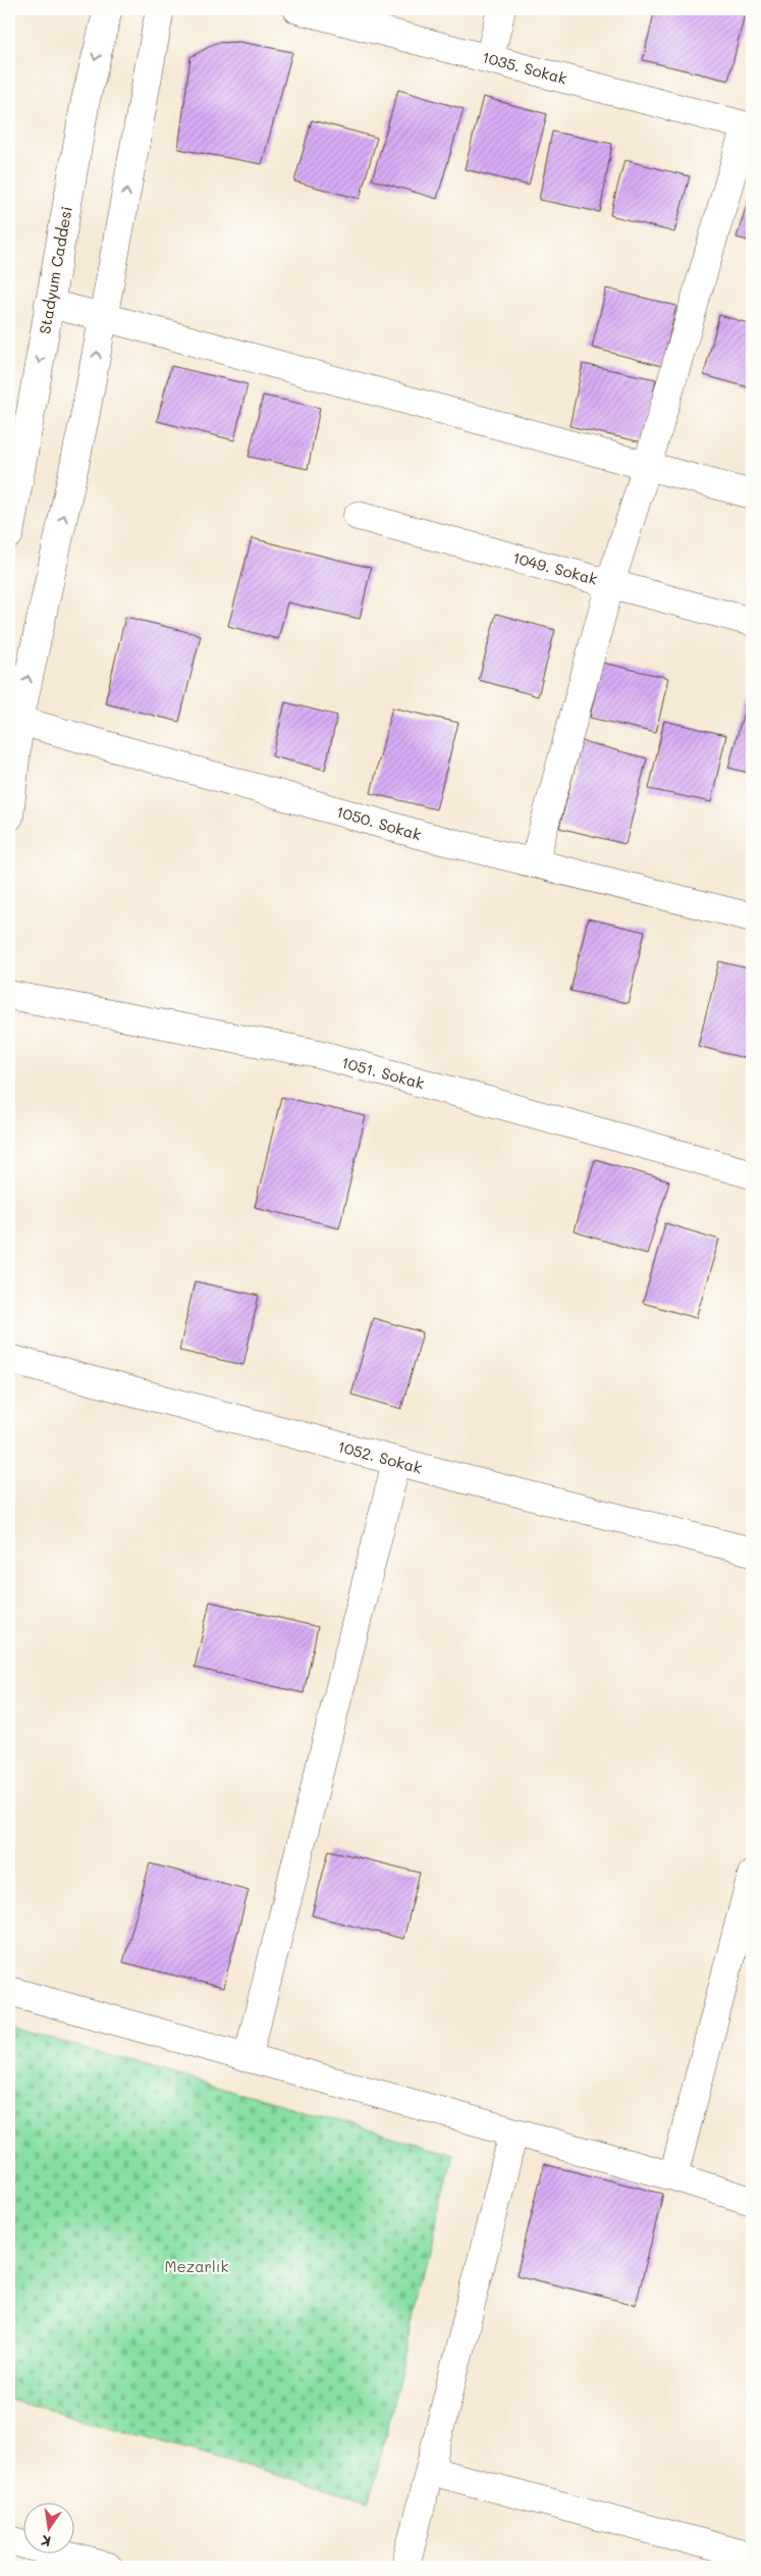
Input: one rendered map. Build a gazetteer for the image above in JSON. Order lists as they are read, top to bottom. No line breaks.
{"streets":{"street":["1035. Sokak","Stadyum Caddesi","1049. Sokak","1050. Sokak","1051. Sokak","1052. Sokak"]},"parks":["Mezarlık"],"north":"bottom"}
